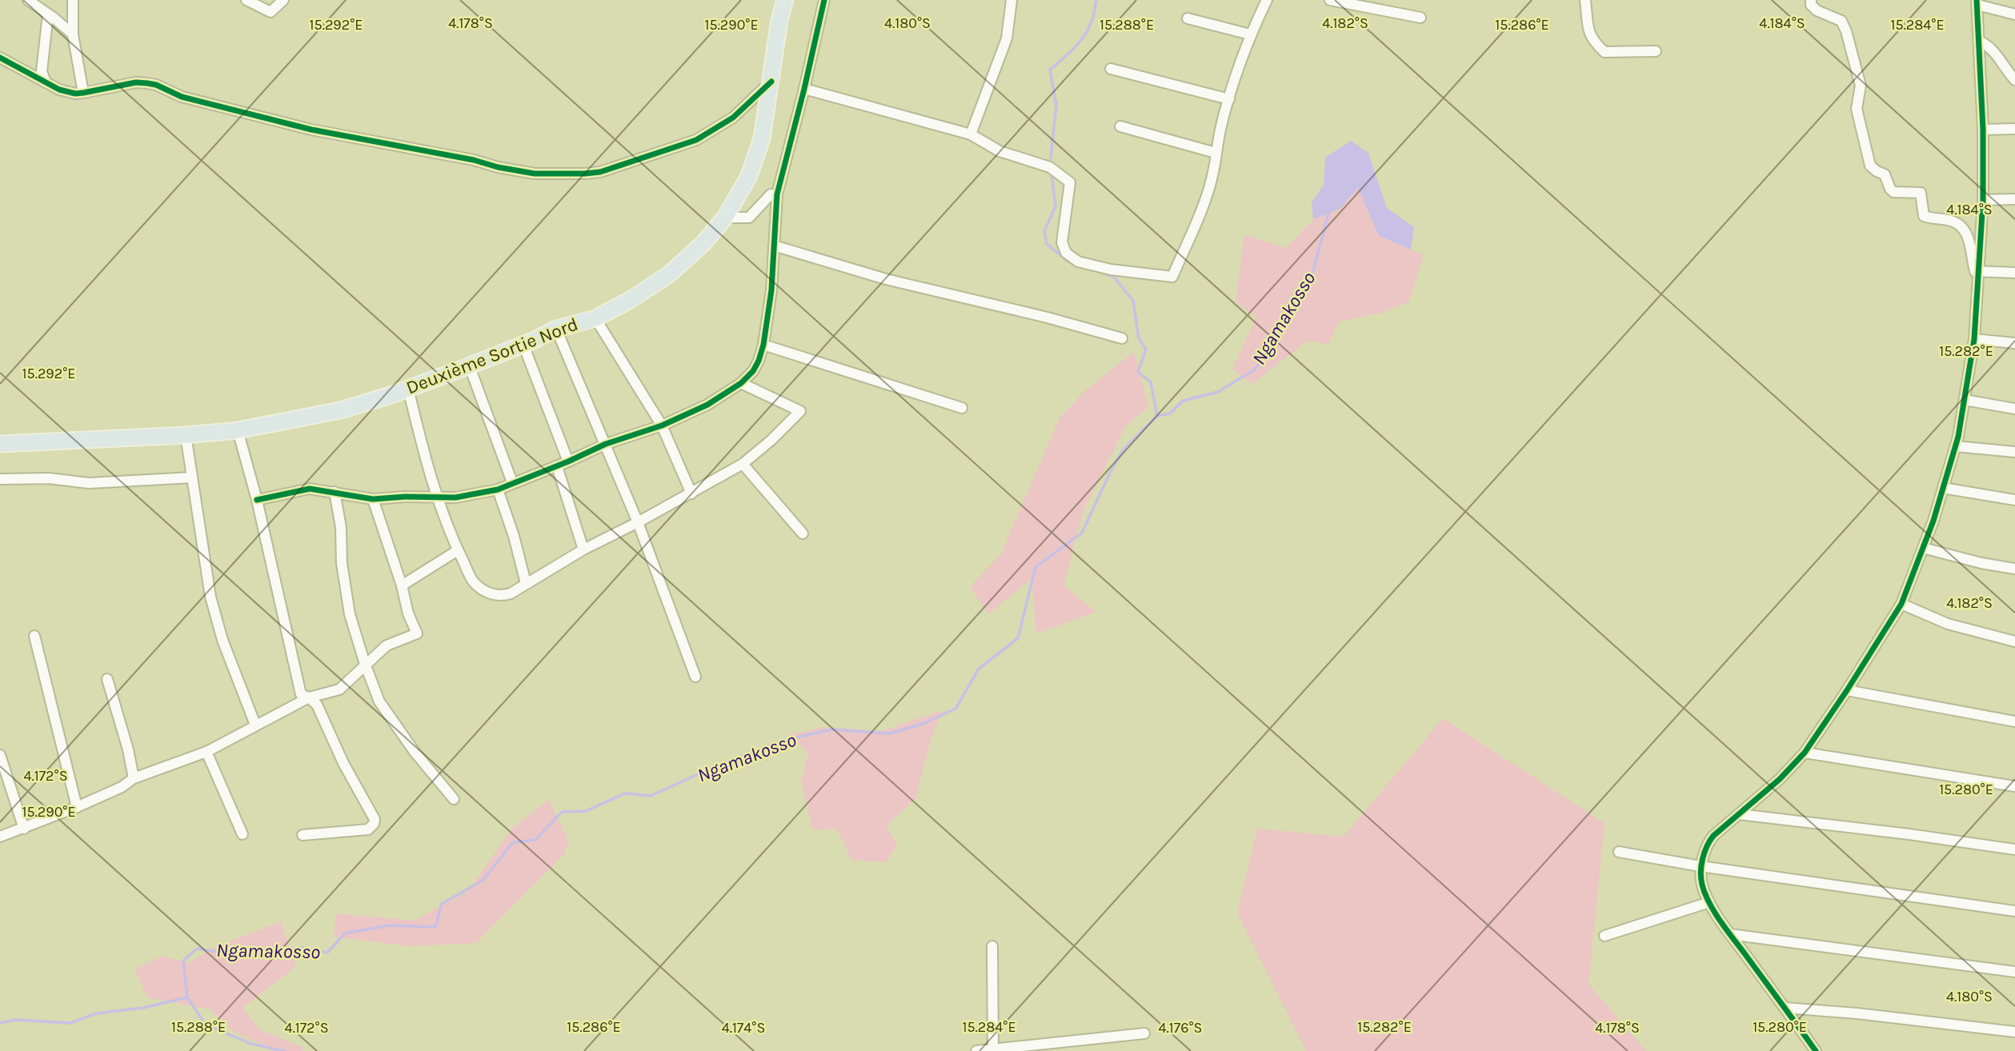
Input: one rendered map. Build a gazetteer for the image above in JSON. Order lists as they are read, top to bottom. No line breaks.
{"streets":{"main road":["Deuxième Sortie Nord"]},"water":["Ngamakosso"],"coordinates":["4.178°S","4.180°S","4.182°S","4.184°S","15.292°E","15.290°E","15.288°E","15.286°E","15.284°E","15.282°E","4.172°S","15.280°E","4.174°S","4.176°S"]}
